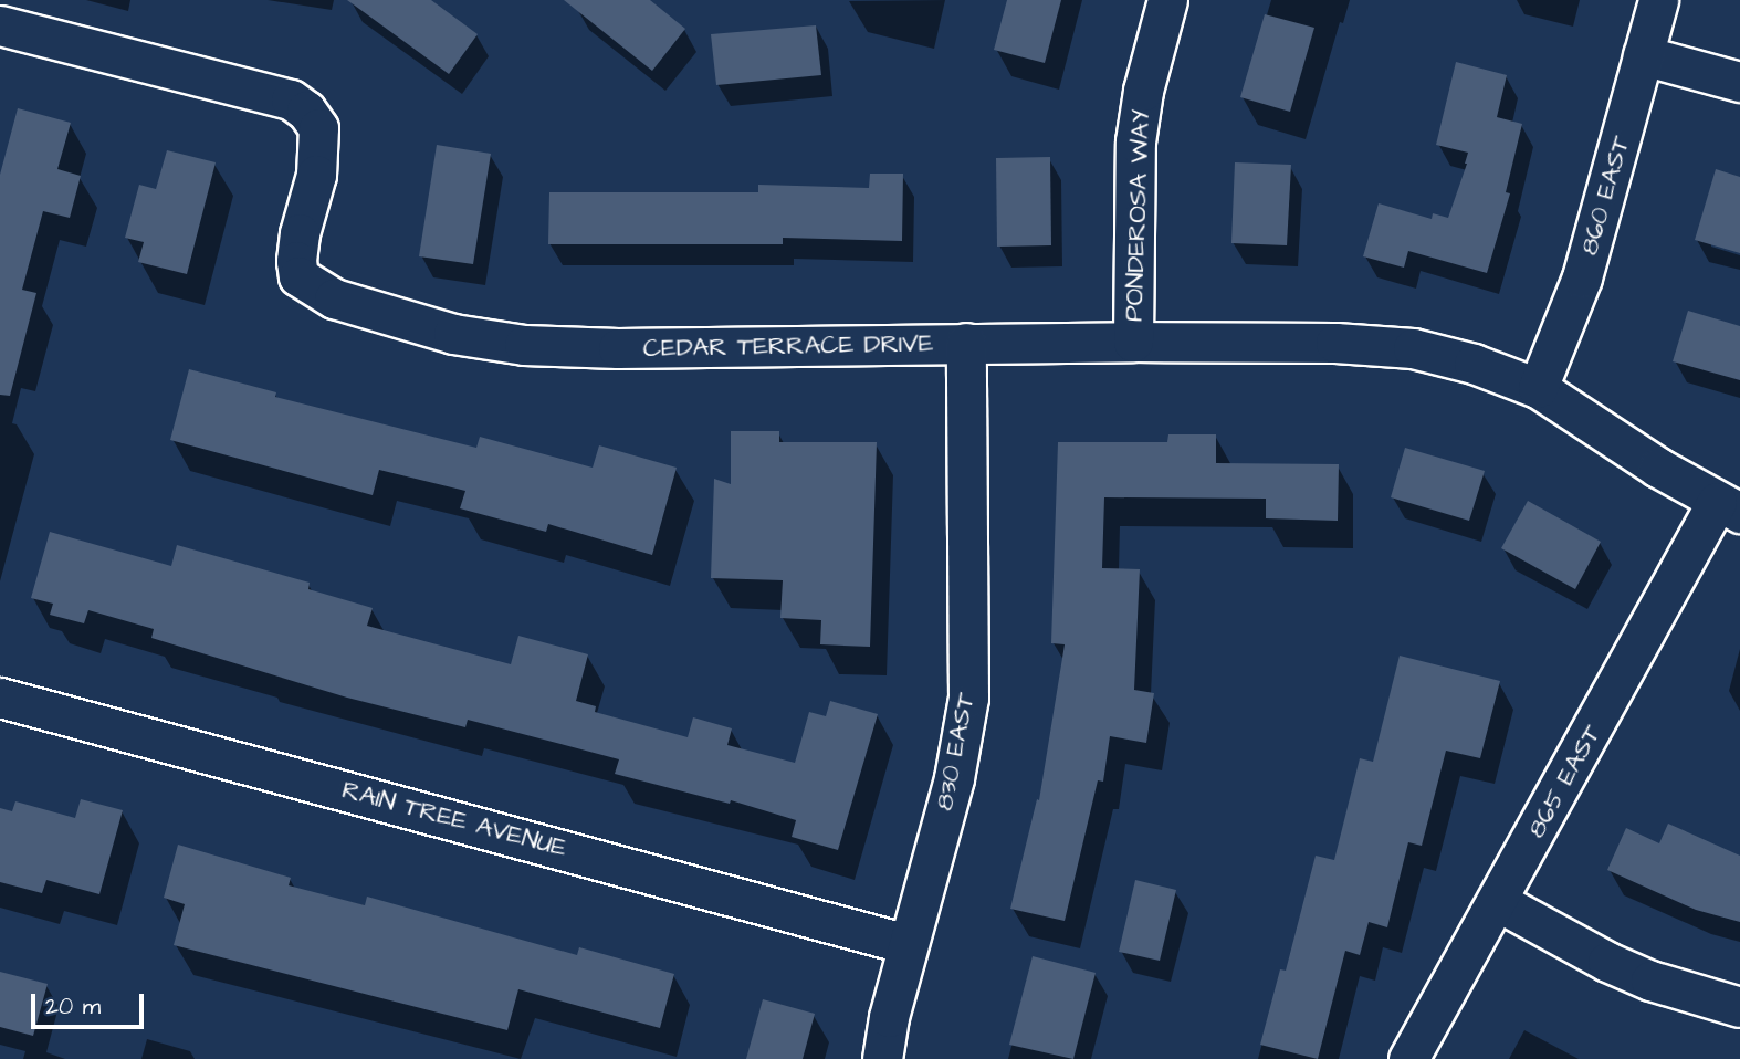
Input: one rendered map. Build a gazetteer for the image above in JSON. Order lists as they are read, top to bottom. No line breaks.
{"streets":{"street":["860 EAST","PONDEROSA WAY","CEDAR TERRACE DRIVE","830 EAST","865 EAST","RAIN TREE AVENUE"]},"crossings":[["860 EAST","CEDAR TERRACE DRIVE"],["PONDEROSA WAY","CEDAR TERRACE DRIVE"],["CEDAR TERRACE DRIVE","830 EAST"],["CEDAR TERRACE DRIVE","865 EAST"],["830 EAST","RAIN TREE AVENUE"]],"scale_bar":"20 m"}
